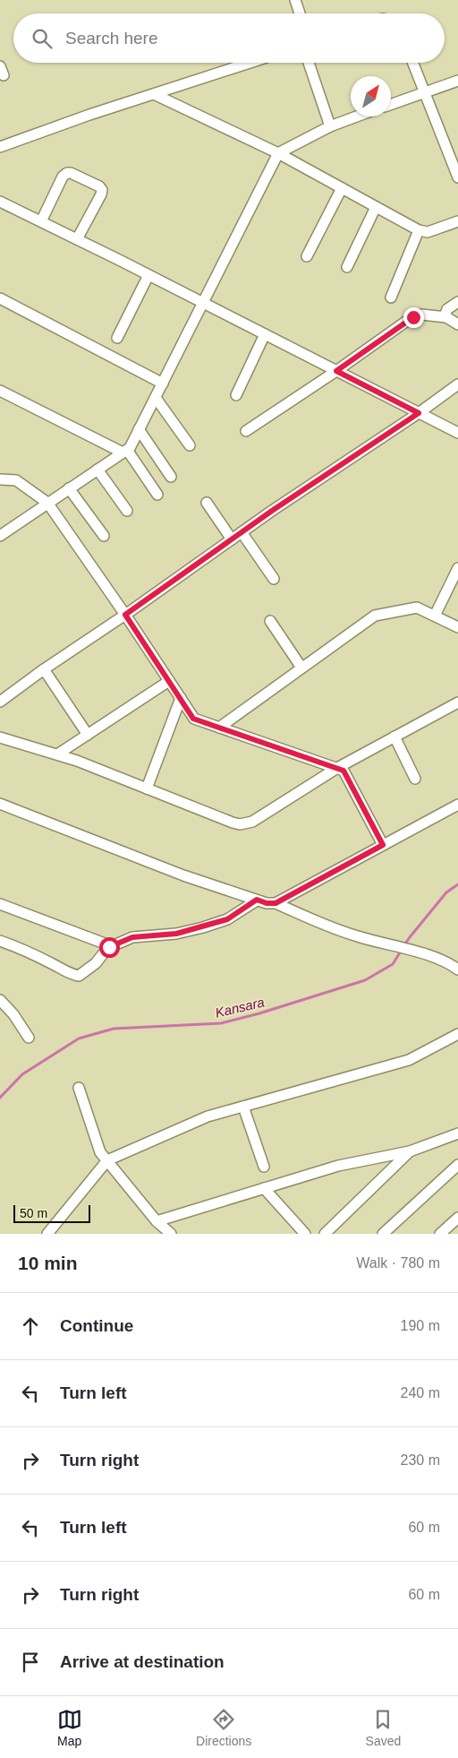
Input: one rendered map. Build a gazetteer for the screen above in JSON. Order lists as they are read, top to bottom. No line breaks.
{"water":["Kansara"],"scale_bar":"50 m","north":"top right","page":{"search":"Search here","scale":"50 m","heading":["10 min","Walk · 780 m"],"list":[["Continue","190 m"],["Turn left","240 m"],["Turn right","230 m"],["Turn left","60 m"],["Turn right","60 m"],"Arrive at destination"],"nav":["Map","Directions","Saved"]}}
